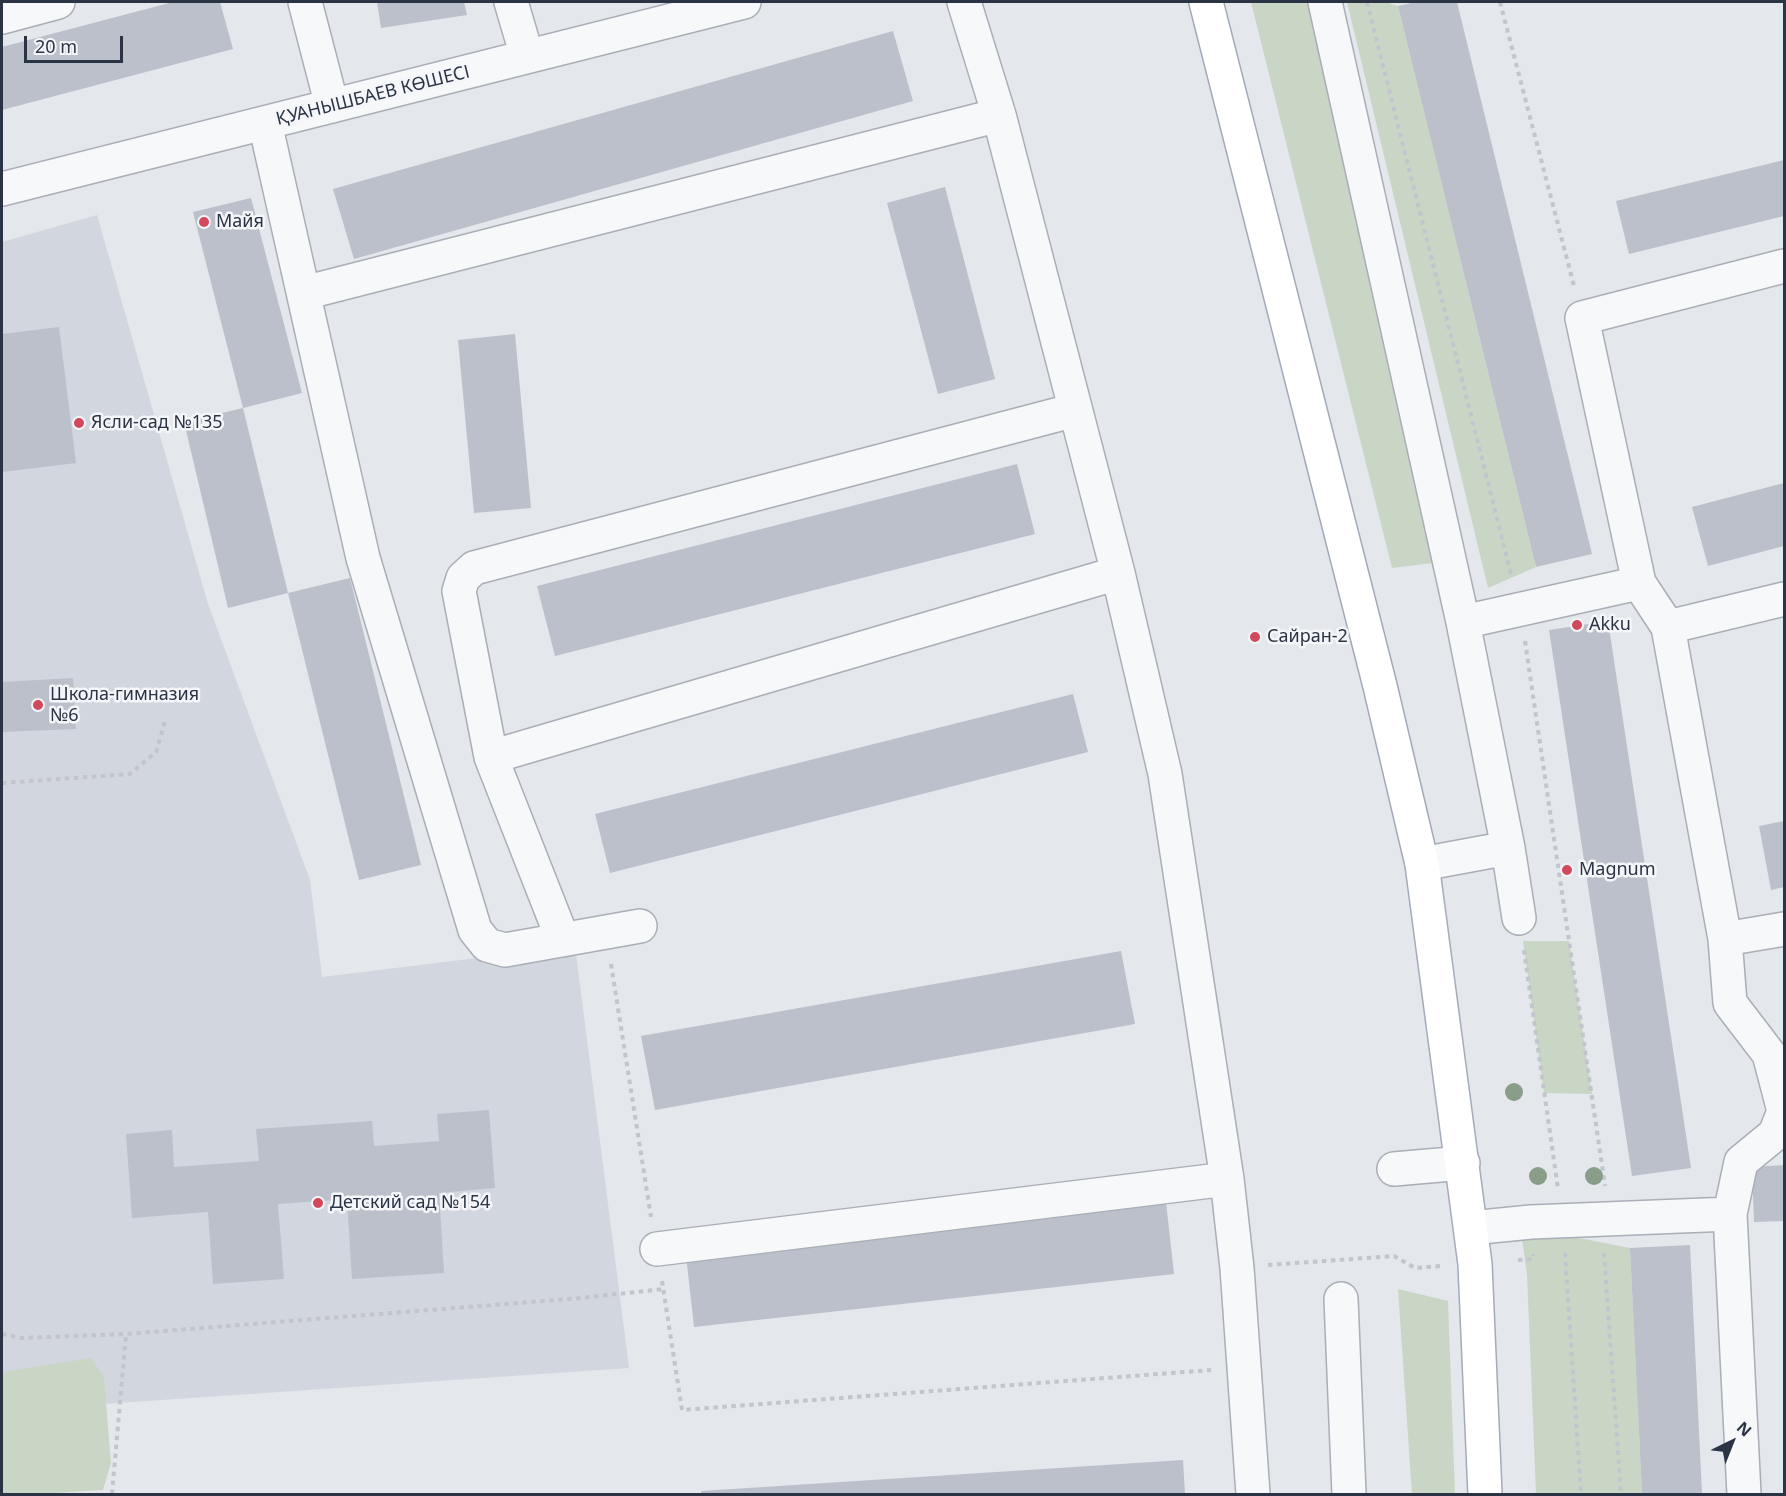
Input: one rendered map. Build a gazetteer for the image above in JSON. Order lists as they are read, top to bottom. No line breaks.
{"streets":{"street":["ҚУАНЫШБАЕВ КӨШЕСІ"]},"places":["Майя","Ясли-сад №135","Akku","Сайран-2","Школа-гимназия №6","Magnum","Детский сад №154"],"scale_bar":"20 m","north":"top right"}
